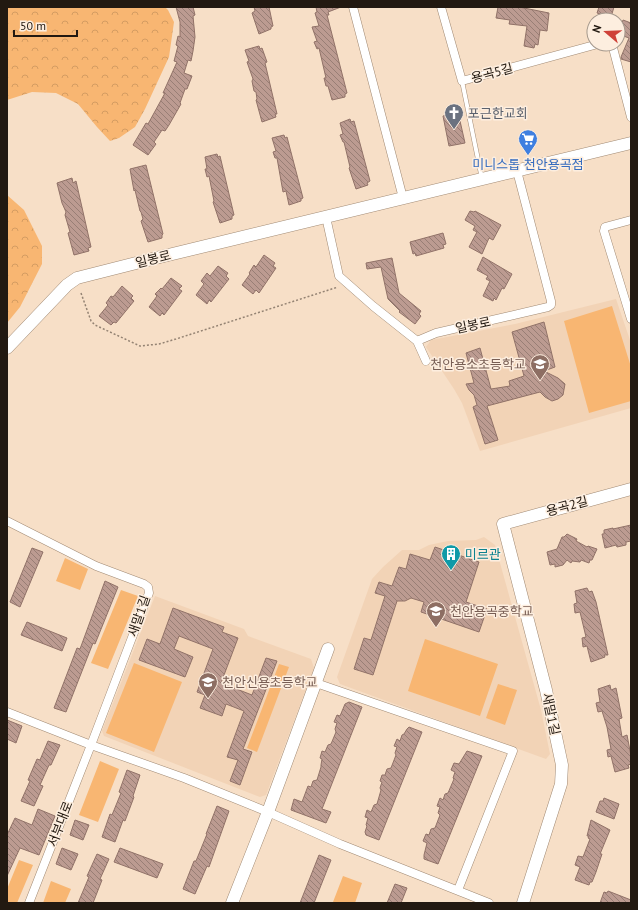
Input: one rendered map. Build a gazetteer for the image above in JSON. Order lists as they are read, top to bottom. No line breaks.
{"streets":{"street":["용곡5길","일봉로","용곡2길","새말1길","서부대로"]},"crossings":[["용곡2길","새말1길"],["새말1길","서부대로"]],"places":{"church":["포근한교회"],"supermarket":["미니스톱 천안용곡점"],"school or university":["천안용소초등학교","천안용곡중학교","천안신용초등학교"],"building":["미르관"]},"scale_bar":"50 m","north":"left"}
